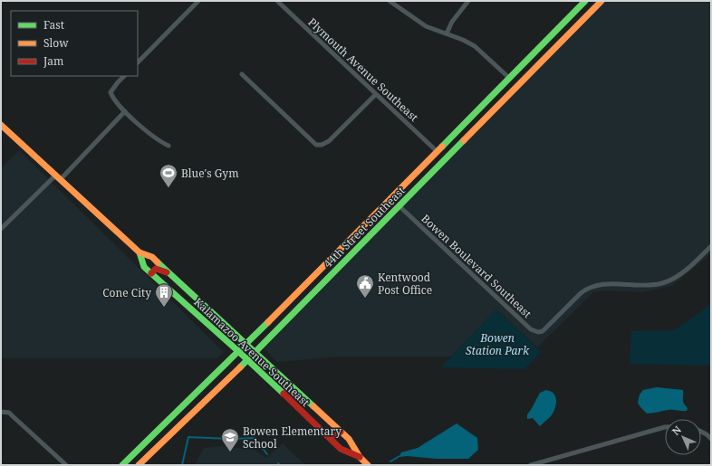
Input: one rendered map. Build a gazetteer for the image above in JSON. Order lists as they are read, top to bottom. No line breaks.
{"streets":{"main road":["44th Street Southeast","Kalamazoo Avenue Southeast"],"street":["Plymouth Avenue Southeast","Bowen Boulevard Southeast"]},"crossings":[["Plymouth Avenue Southeast","44th Street Southeast"],["44th Street Southeast","Bowen Boulevard Southeast"],["44th Street Southeast","Kalamazoo Avenue Southeast"]],"parks":["Bowen Station Park"],"places":{"sports":["Blue's Gym"],"public building":["Kentwood Post Office"],"building":["Cone City"],"school or university":["Bowen Elementary School"]},"legend":["Fast","Slow","Jam"],"north":"top left"}
